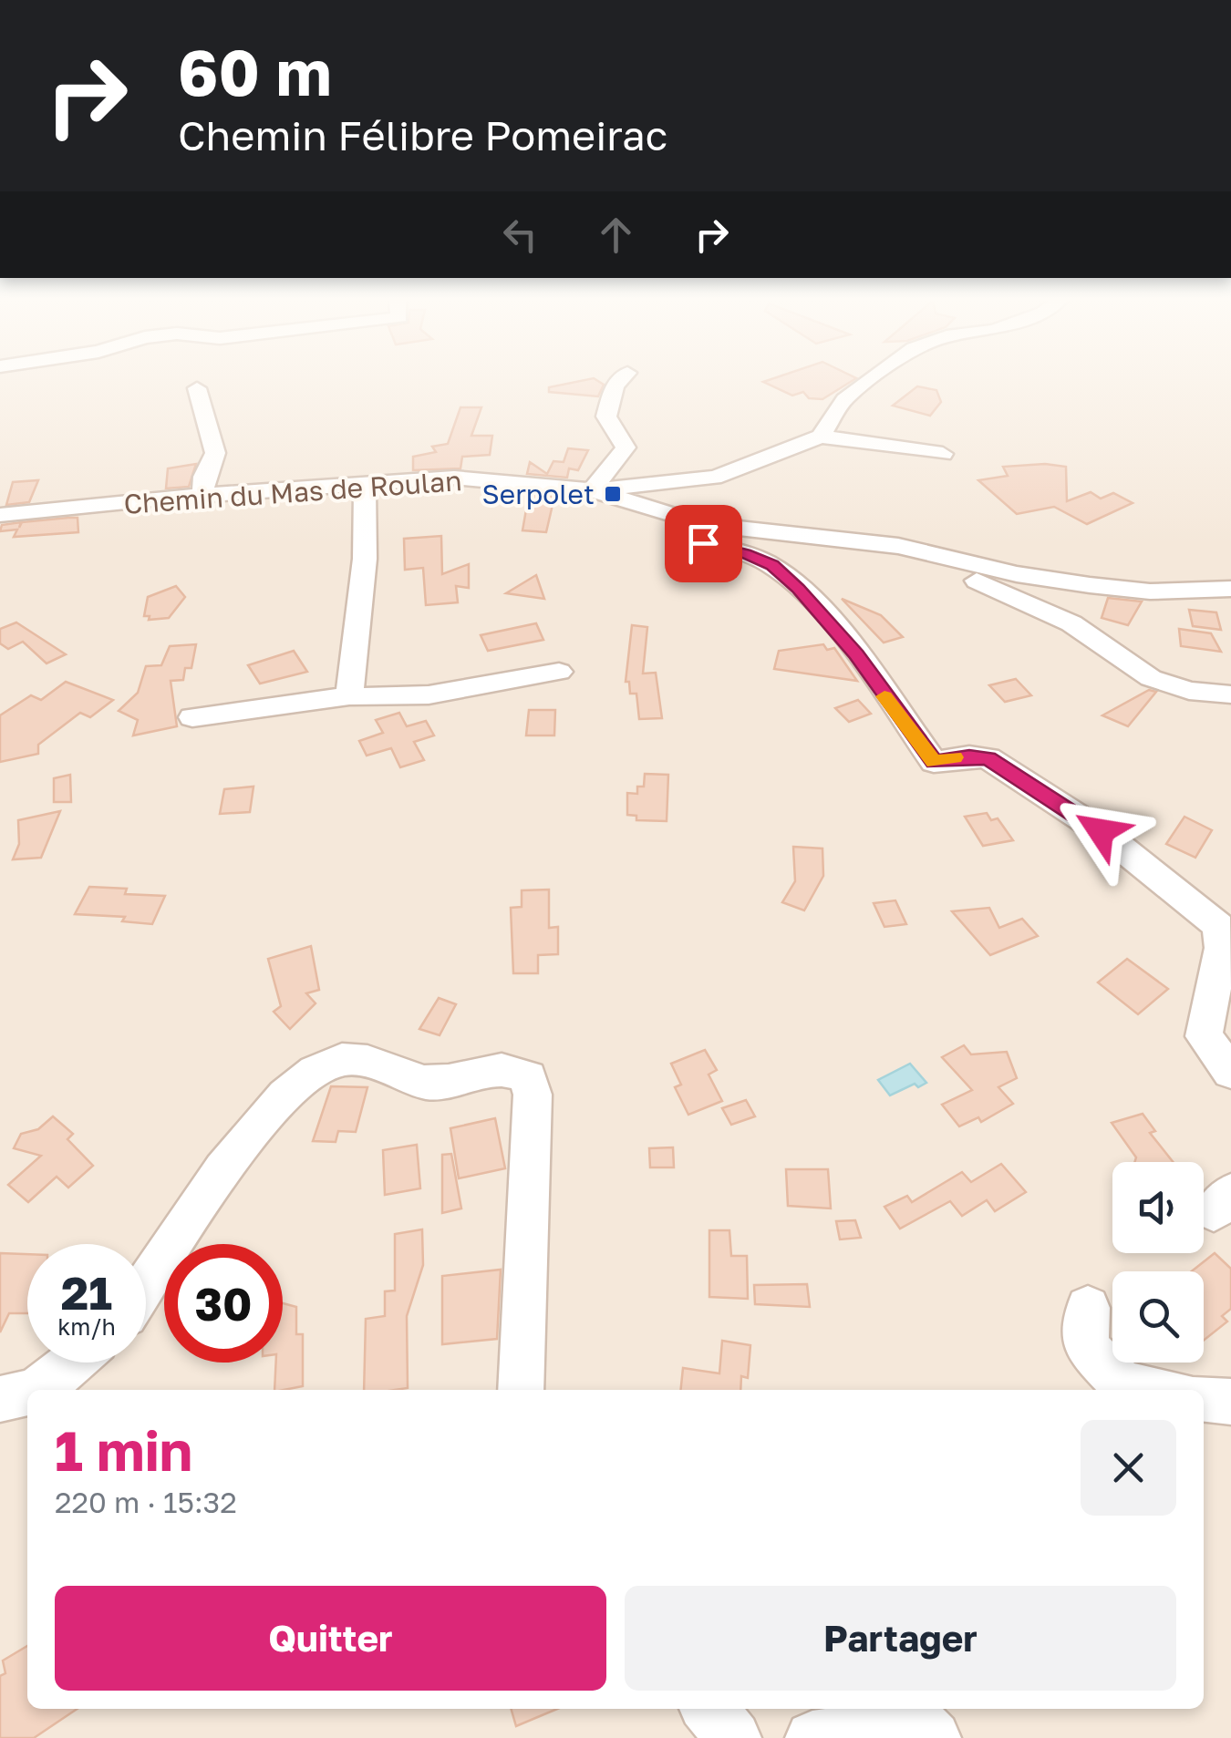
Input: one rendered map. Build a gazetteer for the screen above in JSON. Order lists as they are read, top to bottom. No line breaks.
{"streets":{"street":["Chemin du Mas de Roulan"]},"places":{"transit":["Serpolet"]},"page":{"turn":["60 m","Chemin Félibre Pomeirac"],"speed":"21 km/h","limit":"30","heading":["1 min","220 m · 15:32"],"buttons":["Quitter","Partager"]}}
